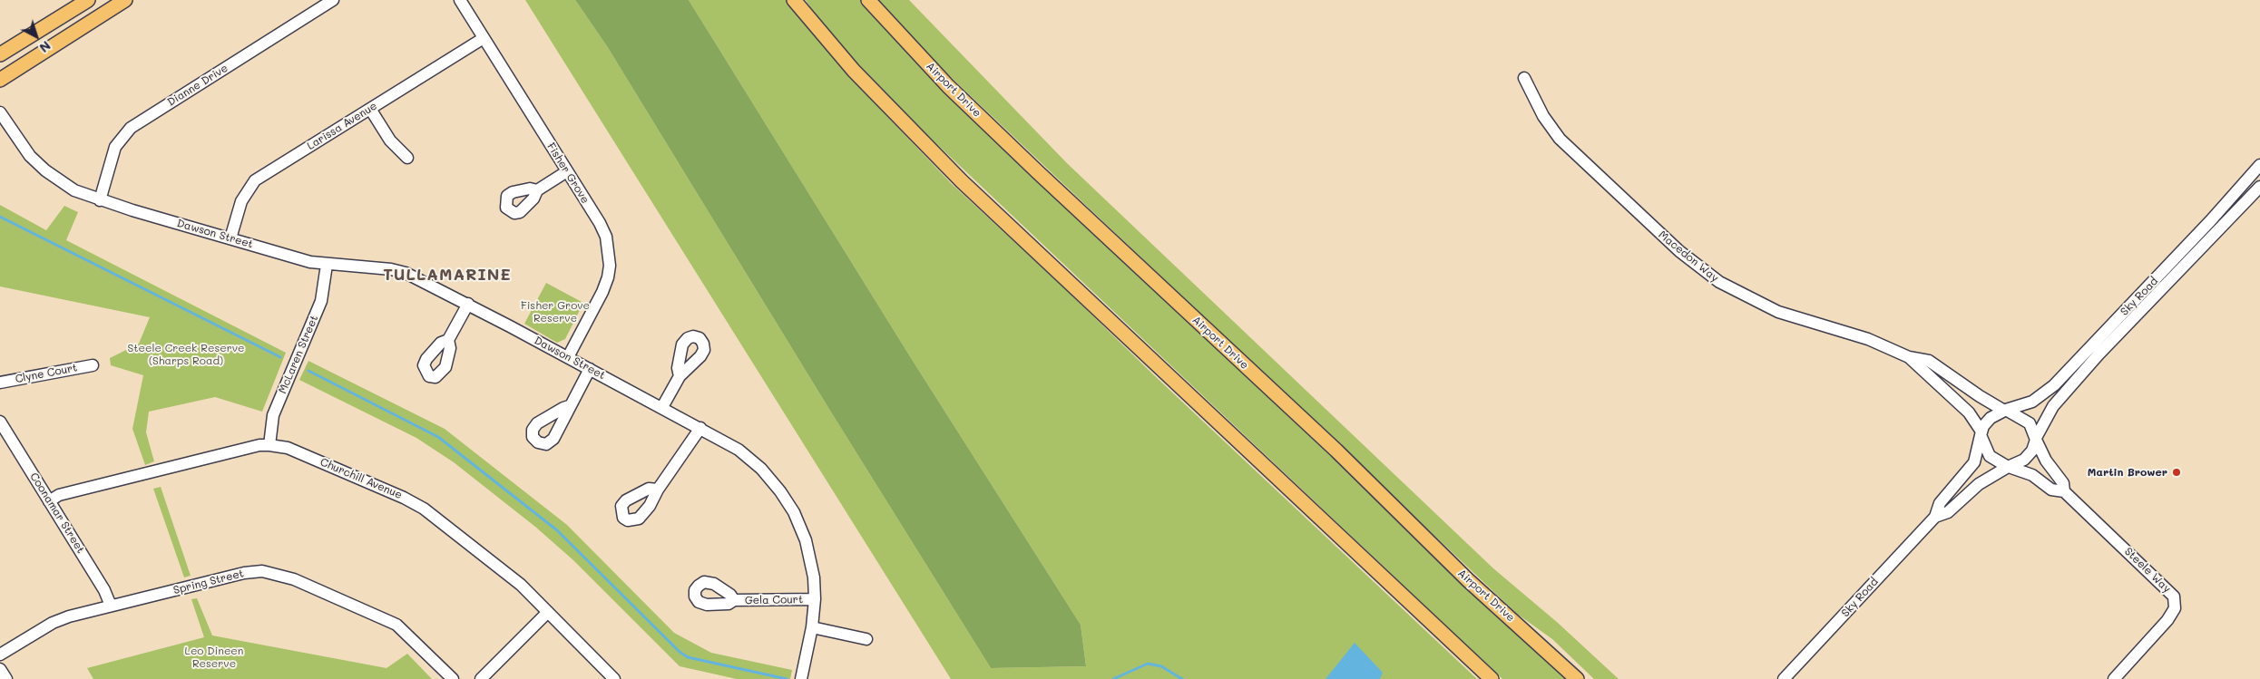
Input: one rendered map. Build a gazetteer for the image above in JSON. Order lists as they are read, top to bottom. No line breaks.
{"streets":{"main road":["Airport Drive"],"street":["Dianne Drive","Larissa Avenue","Fisher Grove","Dawson Street","Macedon Way","Sky Road","McLaren Street","Clyne Court","Churchill Avenue","Coonamar Street","Steele Way","Spring Street","Gela Court"]},"crossings":[["Dianne Drive","Dawson Street"],["Larissa Avenue","Fisher Grove"],["Larissa Avenue","Dawson Street"],["Fisher Grove","Dawson Street"],["Dawson Street","McLaren Street"],["Dawson Street","Gela Court"],["Macedon Way","Sky Road"],["Macedon Way","Steele Way"],["Sky Road","Steele Way"],["McLaren Street","Churchill Avenue"],["Churchill Avenue","Coonamar Street"],["Coonamar Street","Spring Street"]],"districts":["TULLAMARINE"],"parks":["Fisher Grove Reserve","Steele Creek Reserve (Sharps Road)","Leo Dineen Reserve"],"places":["Martin Brower"],"north":"bottom right"}
